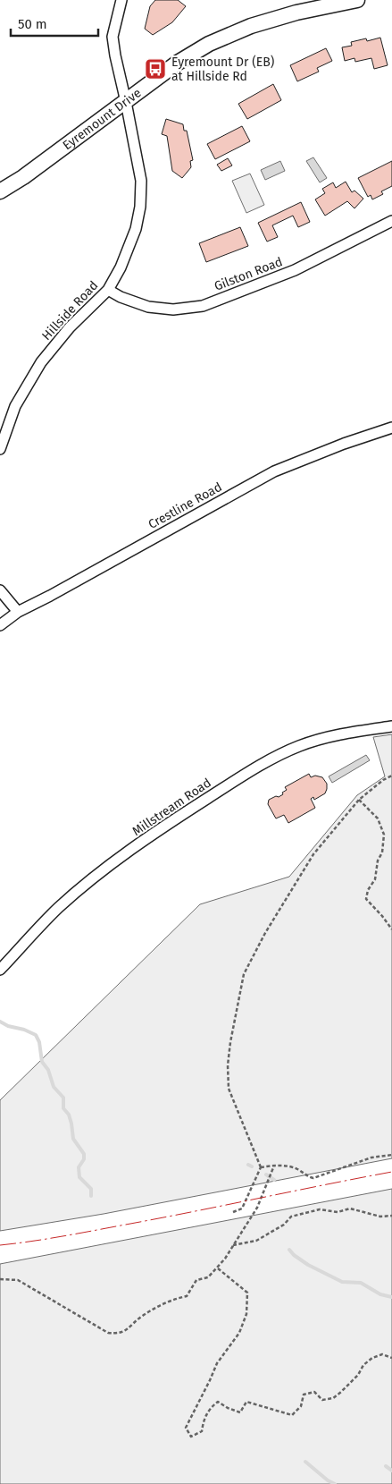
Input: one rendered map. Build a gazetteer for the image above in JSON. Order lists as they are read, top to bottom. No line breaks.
{"streets":{"street":["Eyremount Drive","Gilston Road","Hillside Road","Crestline Road","Millstream Road"]},"crossings":[["Eyremount Drive","Hillside Road"],["Gilston Road","Hillside Road"]],"places":{"bus stop":["Eyremount Dr (EB) at Hillside Rd"]},"scale_bar":"50 m"}
